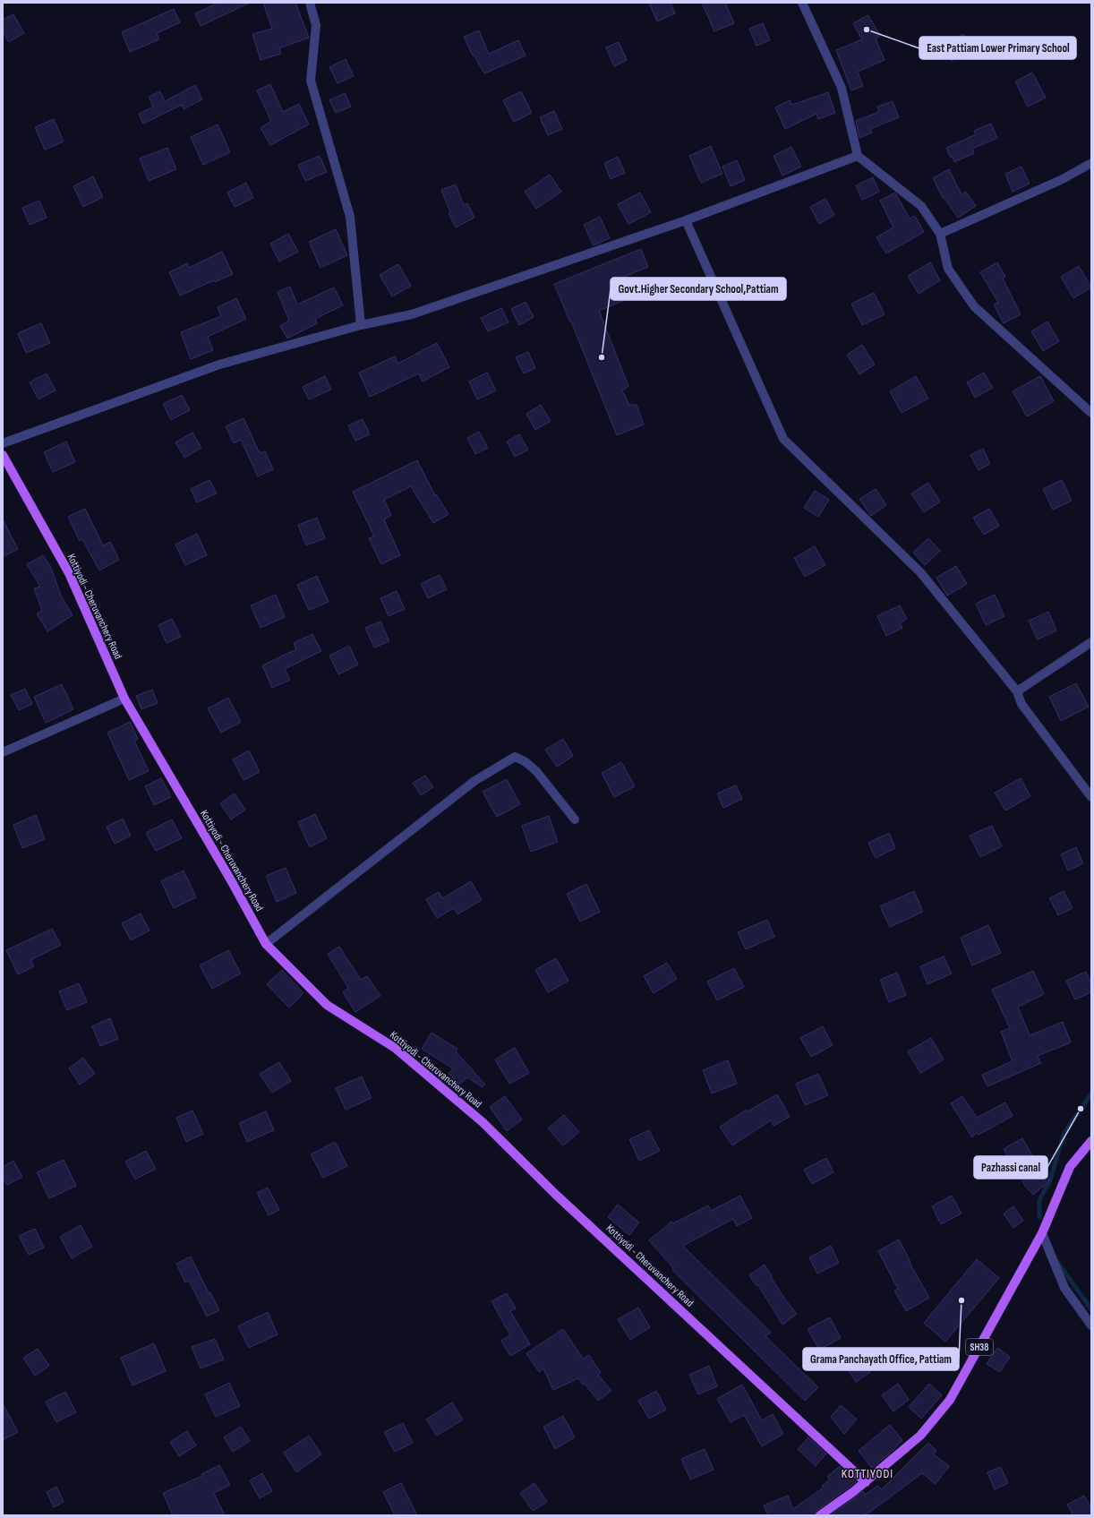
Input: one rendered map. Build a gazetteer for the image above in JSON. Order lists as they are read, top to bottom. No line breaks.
{"streets":{"main road":["Kottiyodi - Cheruvanchery Road","SH38"]},"crossings":[["Kottiyodi - Cheruvanchery Road","SH38"]],"districts":["KOTTIYODI"],"places":["East Pattiam Lower Primary School","Govt.Higher Secondary School,Pattiam","Pazhassi canal","Grama Panchayath Office, Pattiam"]}
